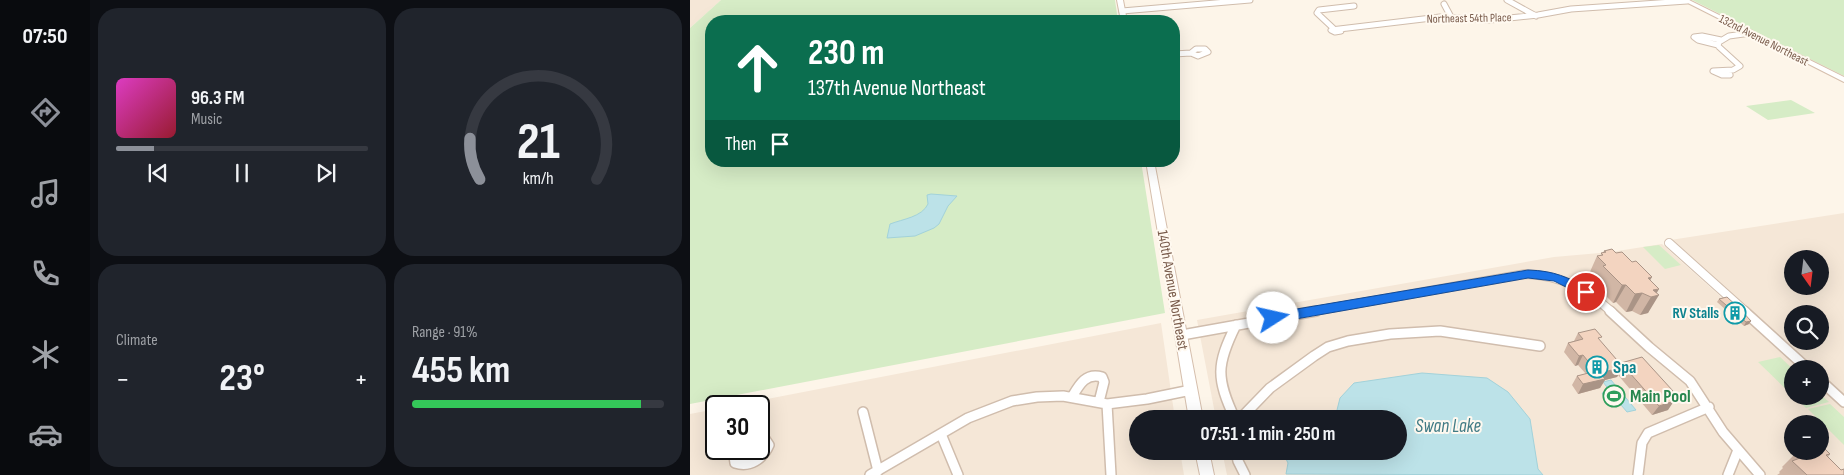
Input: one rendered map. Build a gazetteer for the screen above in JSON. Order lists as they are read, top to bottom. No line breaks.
{"streets":{"street":["Northeast 54th Place","132nd Avenue Northeast","140th Avenue Northeast"]},"crossings":[["Northeast 54th Place","132nd Avenue Northeast"]],"water":["Swan Lake"],"places":{"building":["RV Stalls","Spa"],"sports":["Main Pool"]},"north":"bottom","page":{"tabs":"07:50","turn":["230 m","137th Avenue Northeast"],"song":["96.3 FM","Music"],"then":"Then","map_buttons":["+","−"],"tile":["Climate",["Range · 91%","455 km"]],"heat":["−","23°","+"],"limit":"30","trip":"07:51 · 1 min · 250 m","gauge":["21","km/h"]}}
